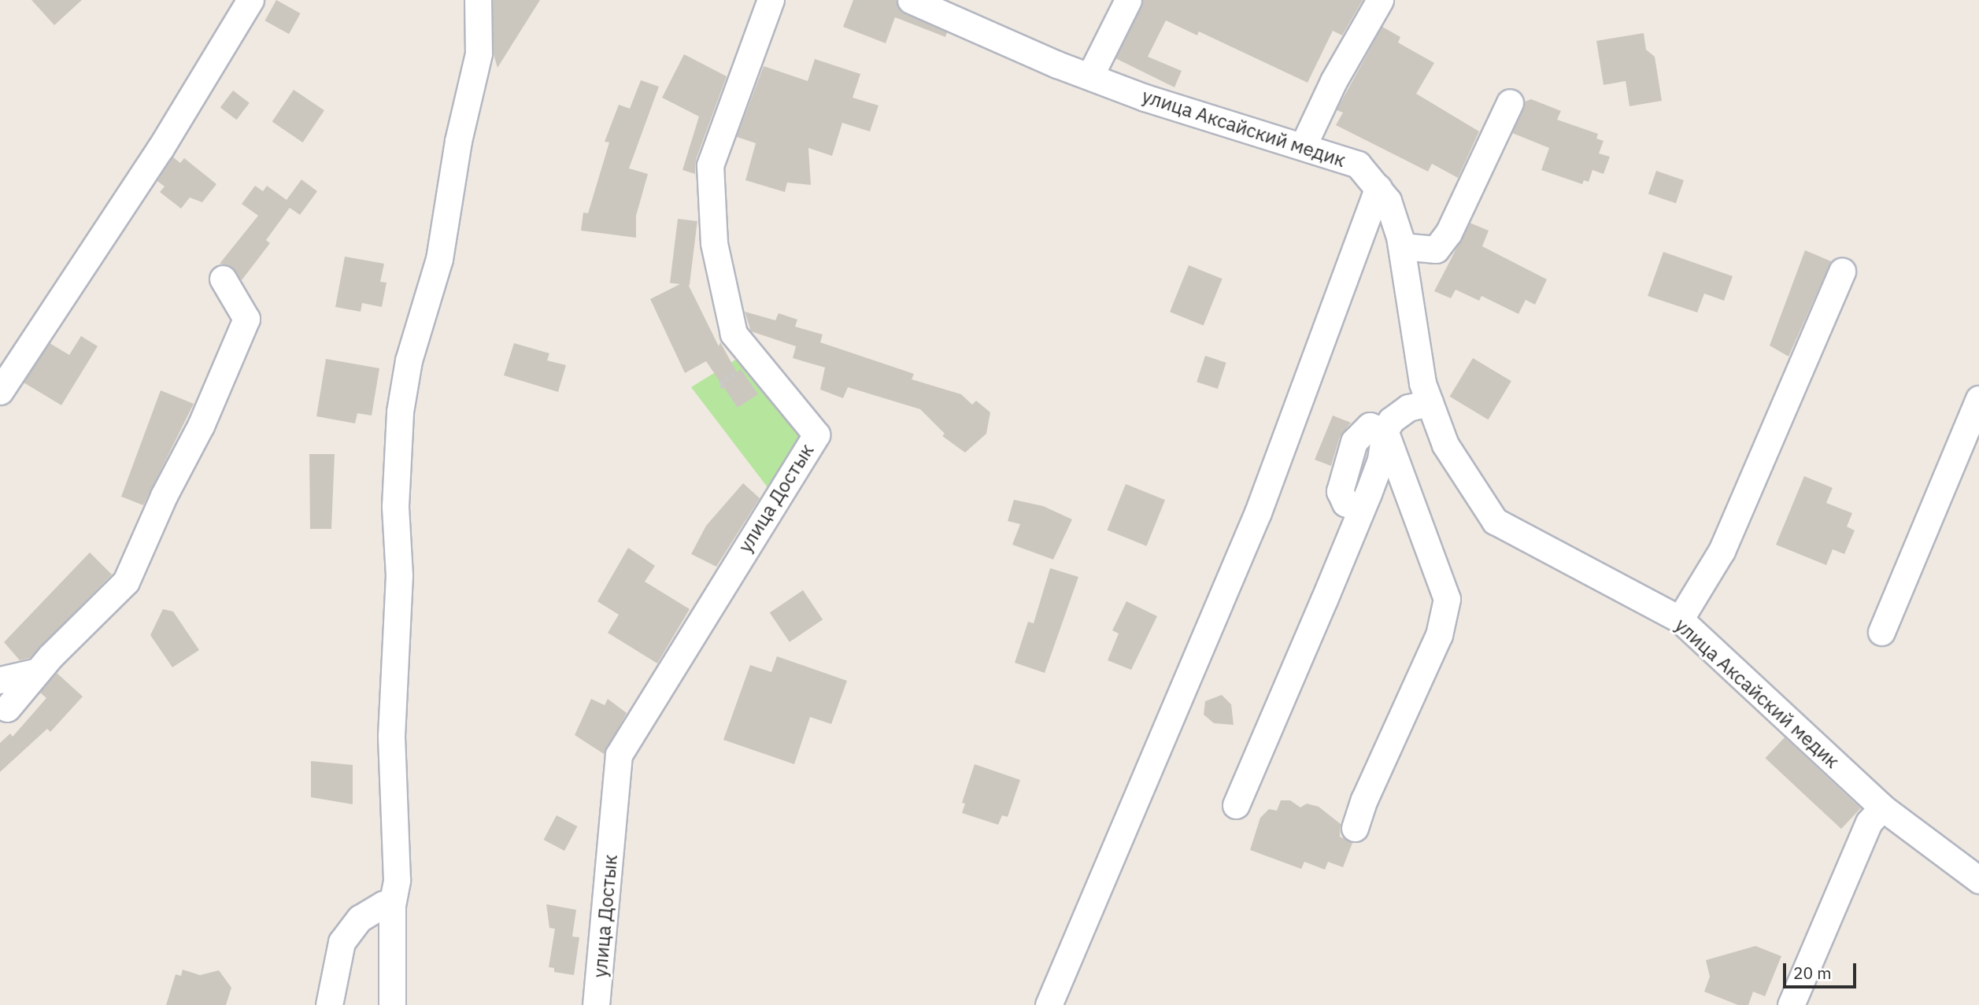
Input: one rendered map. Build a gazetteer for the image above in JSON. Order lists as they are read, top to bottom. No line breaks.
{"streets":{"street":["улица Аксайский медик","улица Достык"]},"scale_bar":"20 m"}
